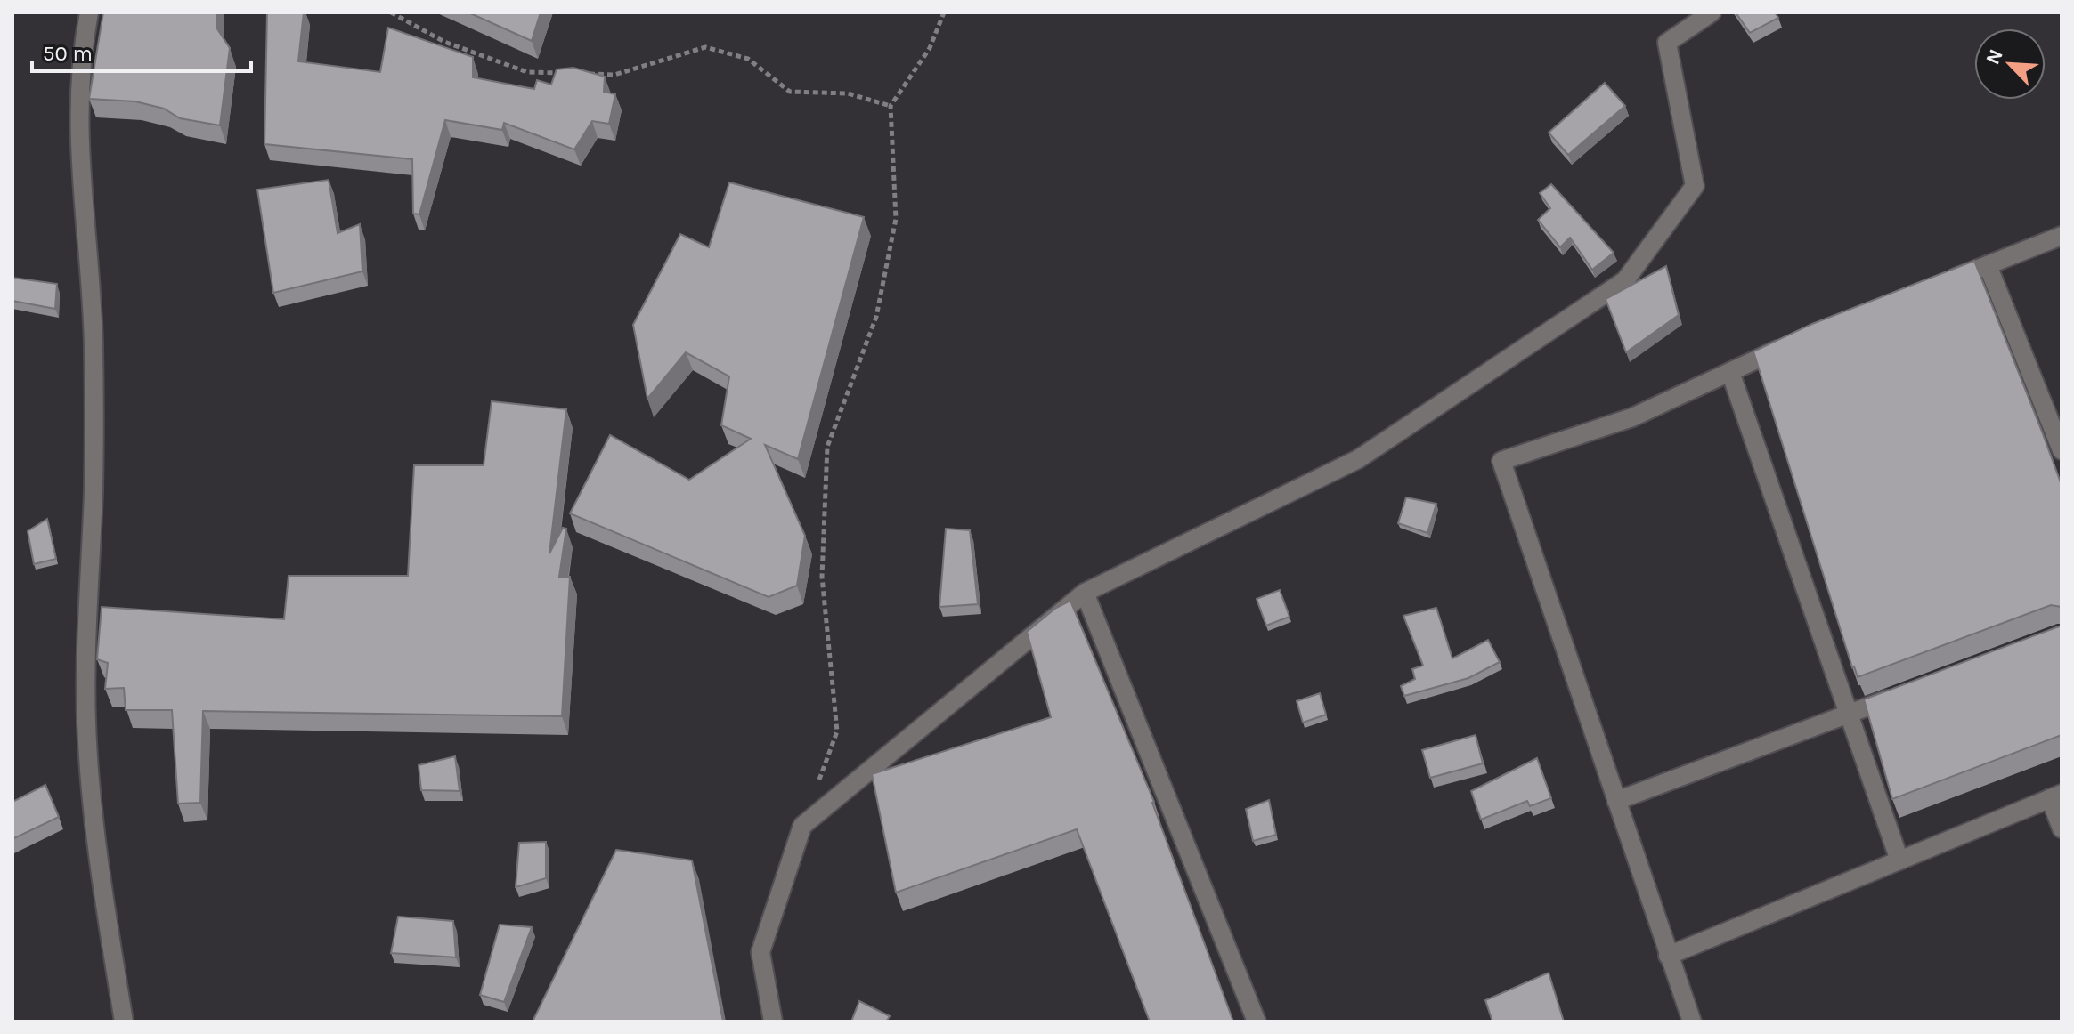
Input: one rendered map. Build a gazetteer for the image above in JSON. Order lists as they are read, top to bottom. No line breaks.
{"scale_bar":"50 m","north":"top left"}
